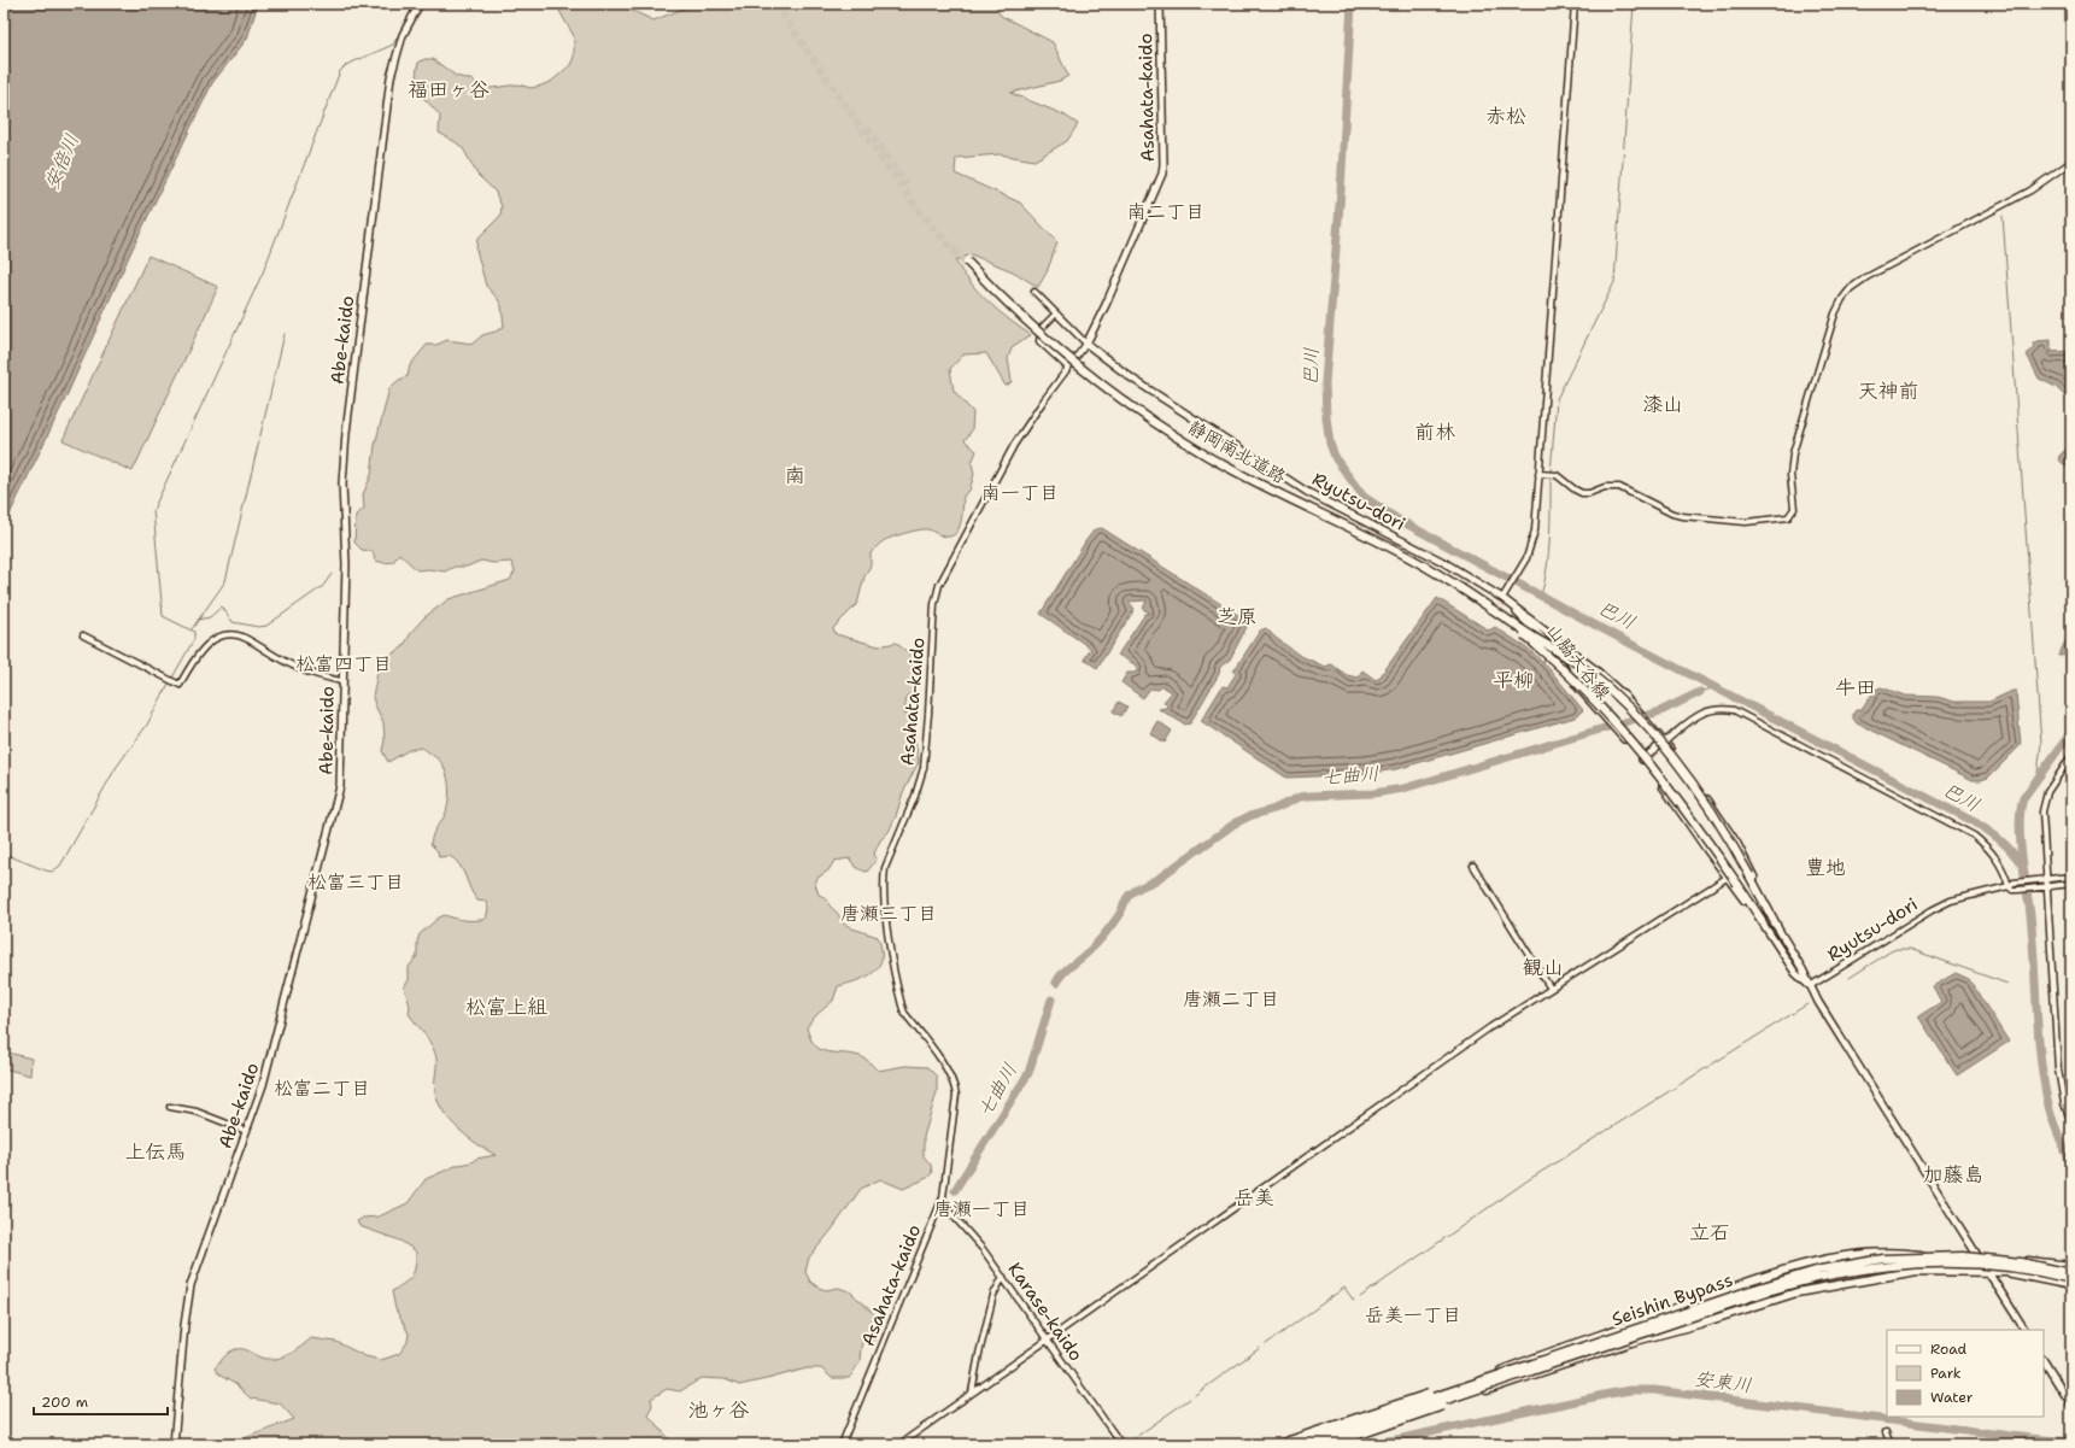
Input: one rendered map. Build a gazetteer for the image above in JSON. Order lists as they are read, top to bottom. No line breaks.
{"streets":{"highway":["静岡南北道路","Seishin Bypass"],"main road":["Asahata-kaido","Abe-kaido","Ryutsu-dori","山脇大谷線"],"street":["Karase-kaido"]},"crossings":[["Asahata-kaido","Ryutsu-dori"],["Asahata-kaido","Karase-kaido"],["Ryutsu-dori","山脇大谷線"]],"districts":["福田ヶ谷","赤松","南二丁目","天神前","漆山","前林","南","南一丁目","芝原","松富四丁目","平柳","牛田","豊地","松富三丁目","唐瀬三丁目","観山","唐瀬二丁目","松富上組","松富二丁目","上伝馬","加藤島","岳美","唐瀬一丁目","立石","岳美一丁目","池ヶ谷"],"water":["安倍川","巴川","七曲川","安東川"],"legend":["Road","Park","Water"],"scale_bar":"200 m"}
